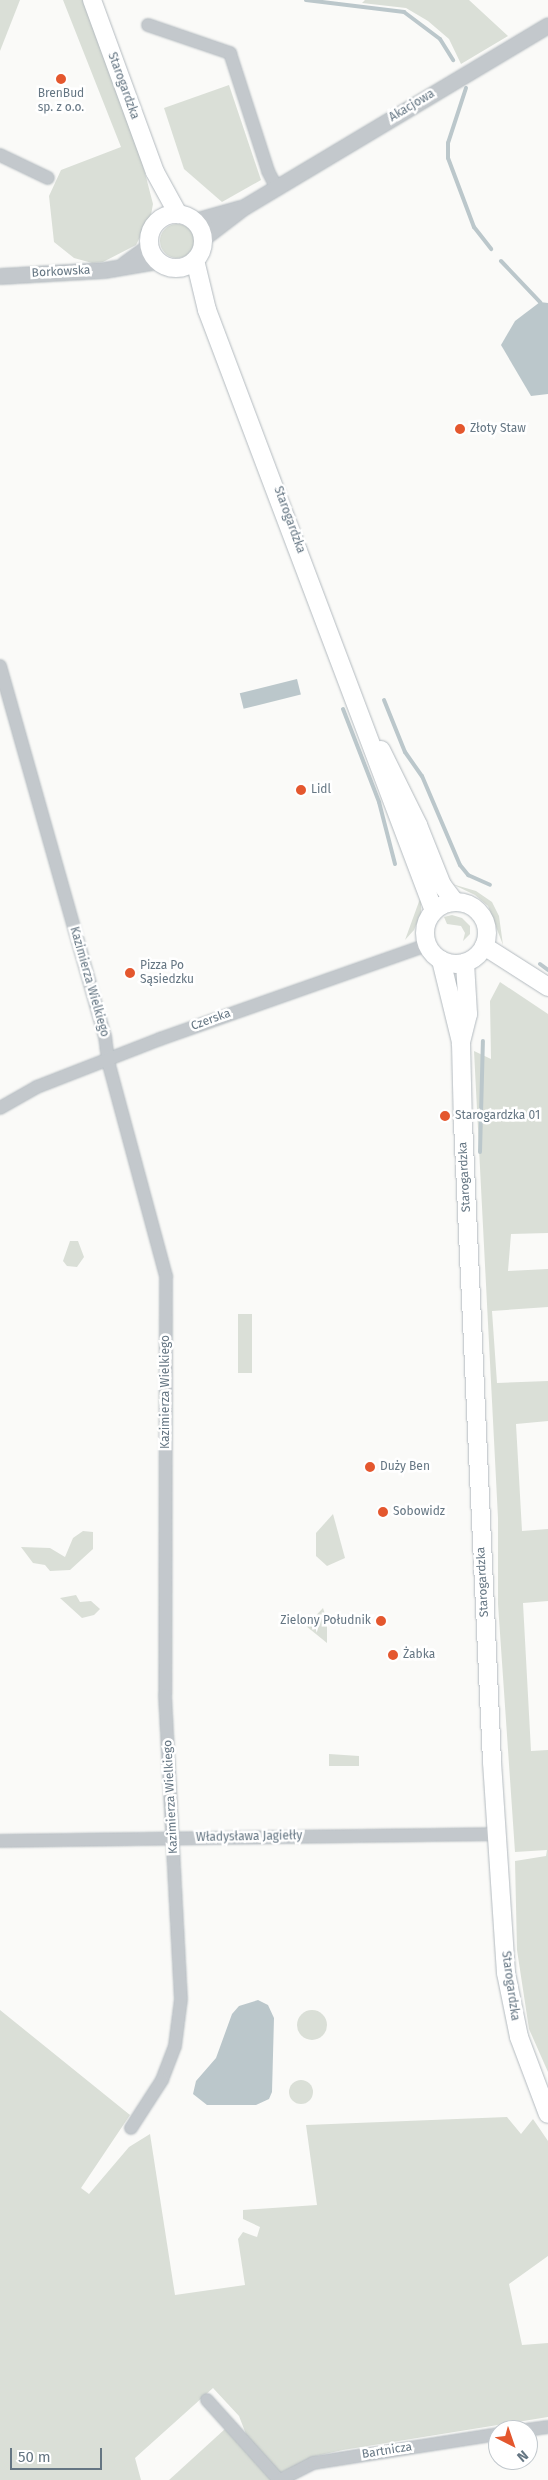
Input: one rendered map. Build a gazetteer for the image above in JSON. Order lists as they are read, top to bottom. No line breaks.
{"streets":{"main road":["Starogardzka"],"street":["Akacjowa","Borkowska","Kazimierza Wielkiego","Czerska","Władysława Jagiełły","Bartnicza"]},"crossings":[["Starogardzka","Akacjowa"],["Starogardzka","Borkowska"],["Starogardzka","Czerska"],["Starogardzka","Władysława Jagiełły"],["Akacjowa","Borkowska"],["Kazimierza Wielkiego","Czerska"],["Kazimierza Wielkiego","Władysława Jagiełły"]],"places":["BrenBud sp. z o.o.","Złoty Staw","Lidl","Pizza Po Sąsiedzku","Starogardzka 01","Duży Ben","Sobowidz","Zielony Południk","Żabka"],"scale_bar":"50 m","north":"bottom right"}
